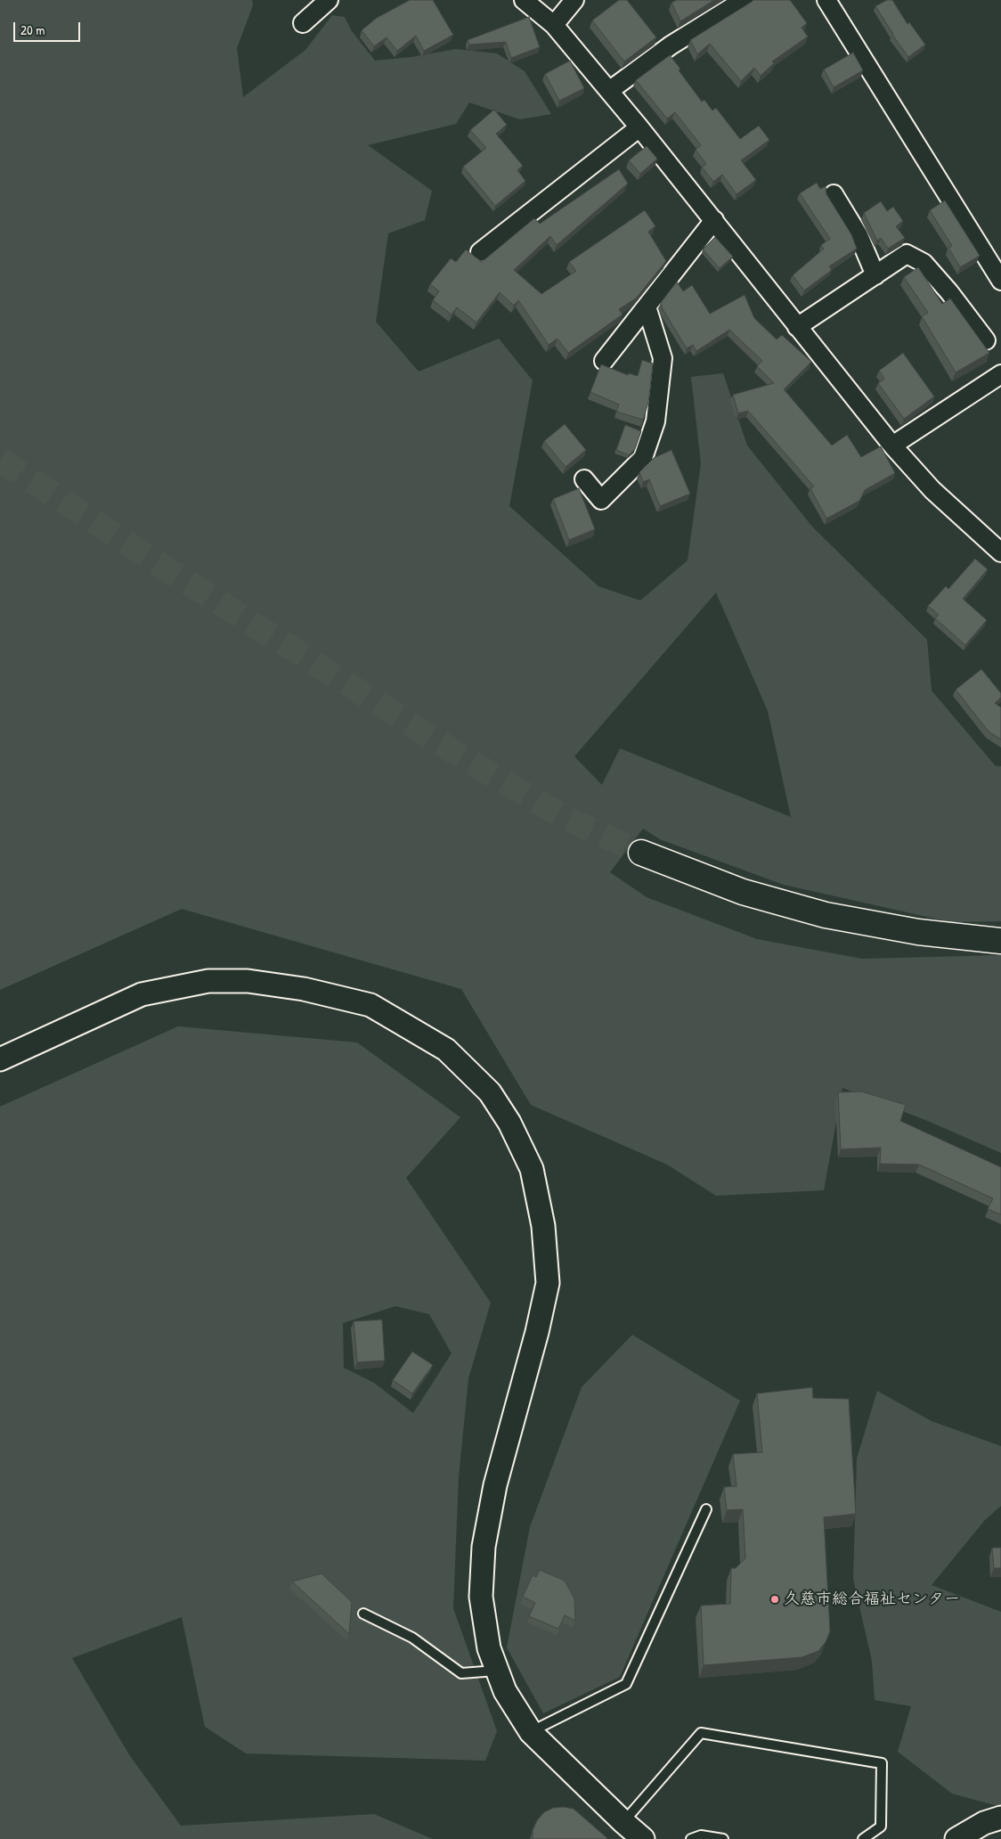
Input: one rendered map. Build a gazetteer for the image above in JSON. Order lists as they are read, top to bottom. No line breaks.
{"places":["久慈市総合福祉センター"],"scale_bar":"20 m"}
